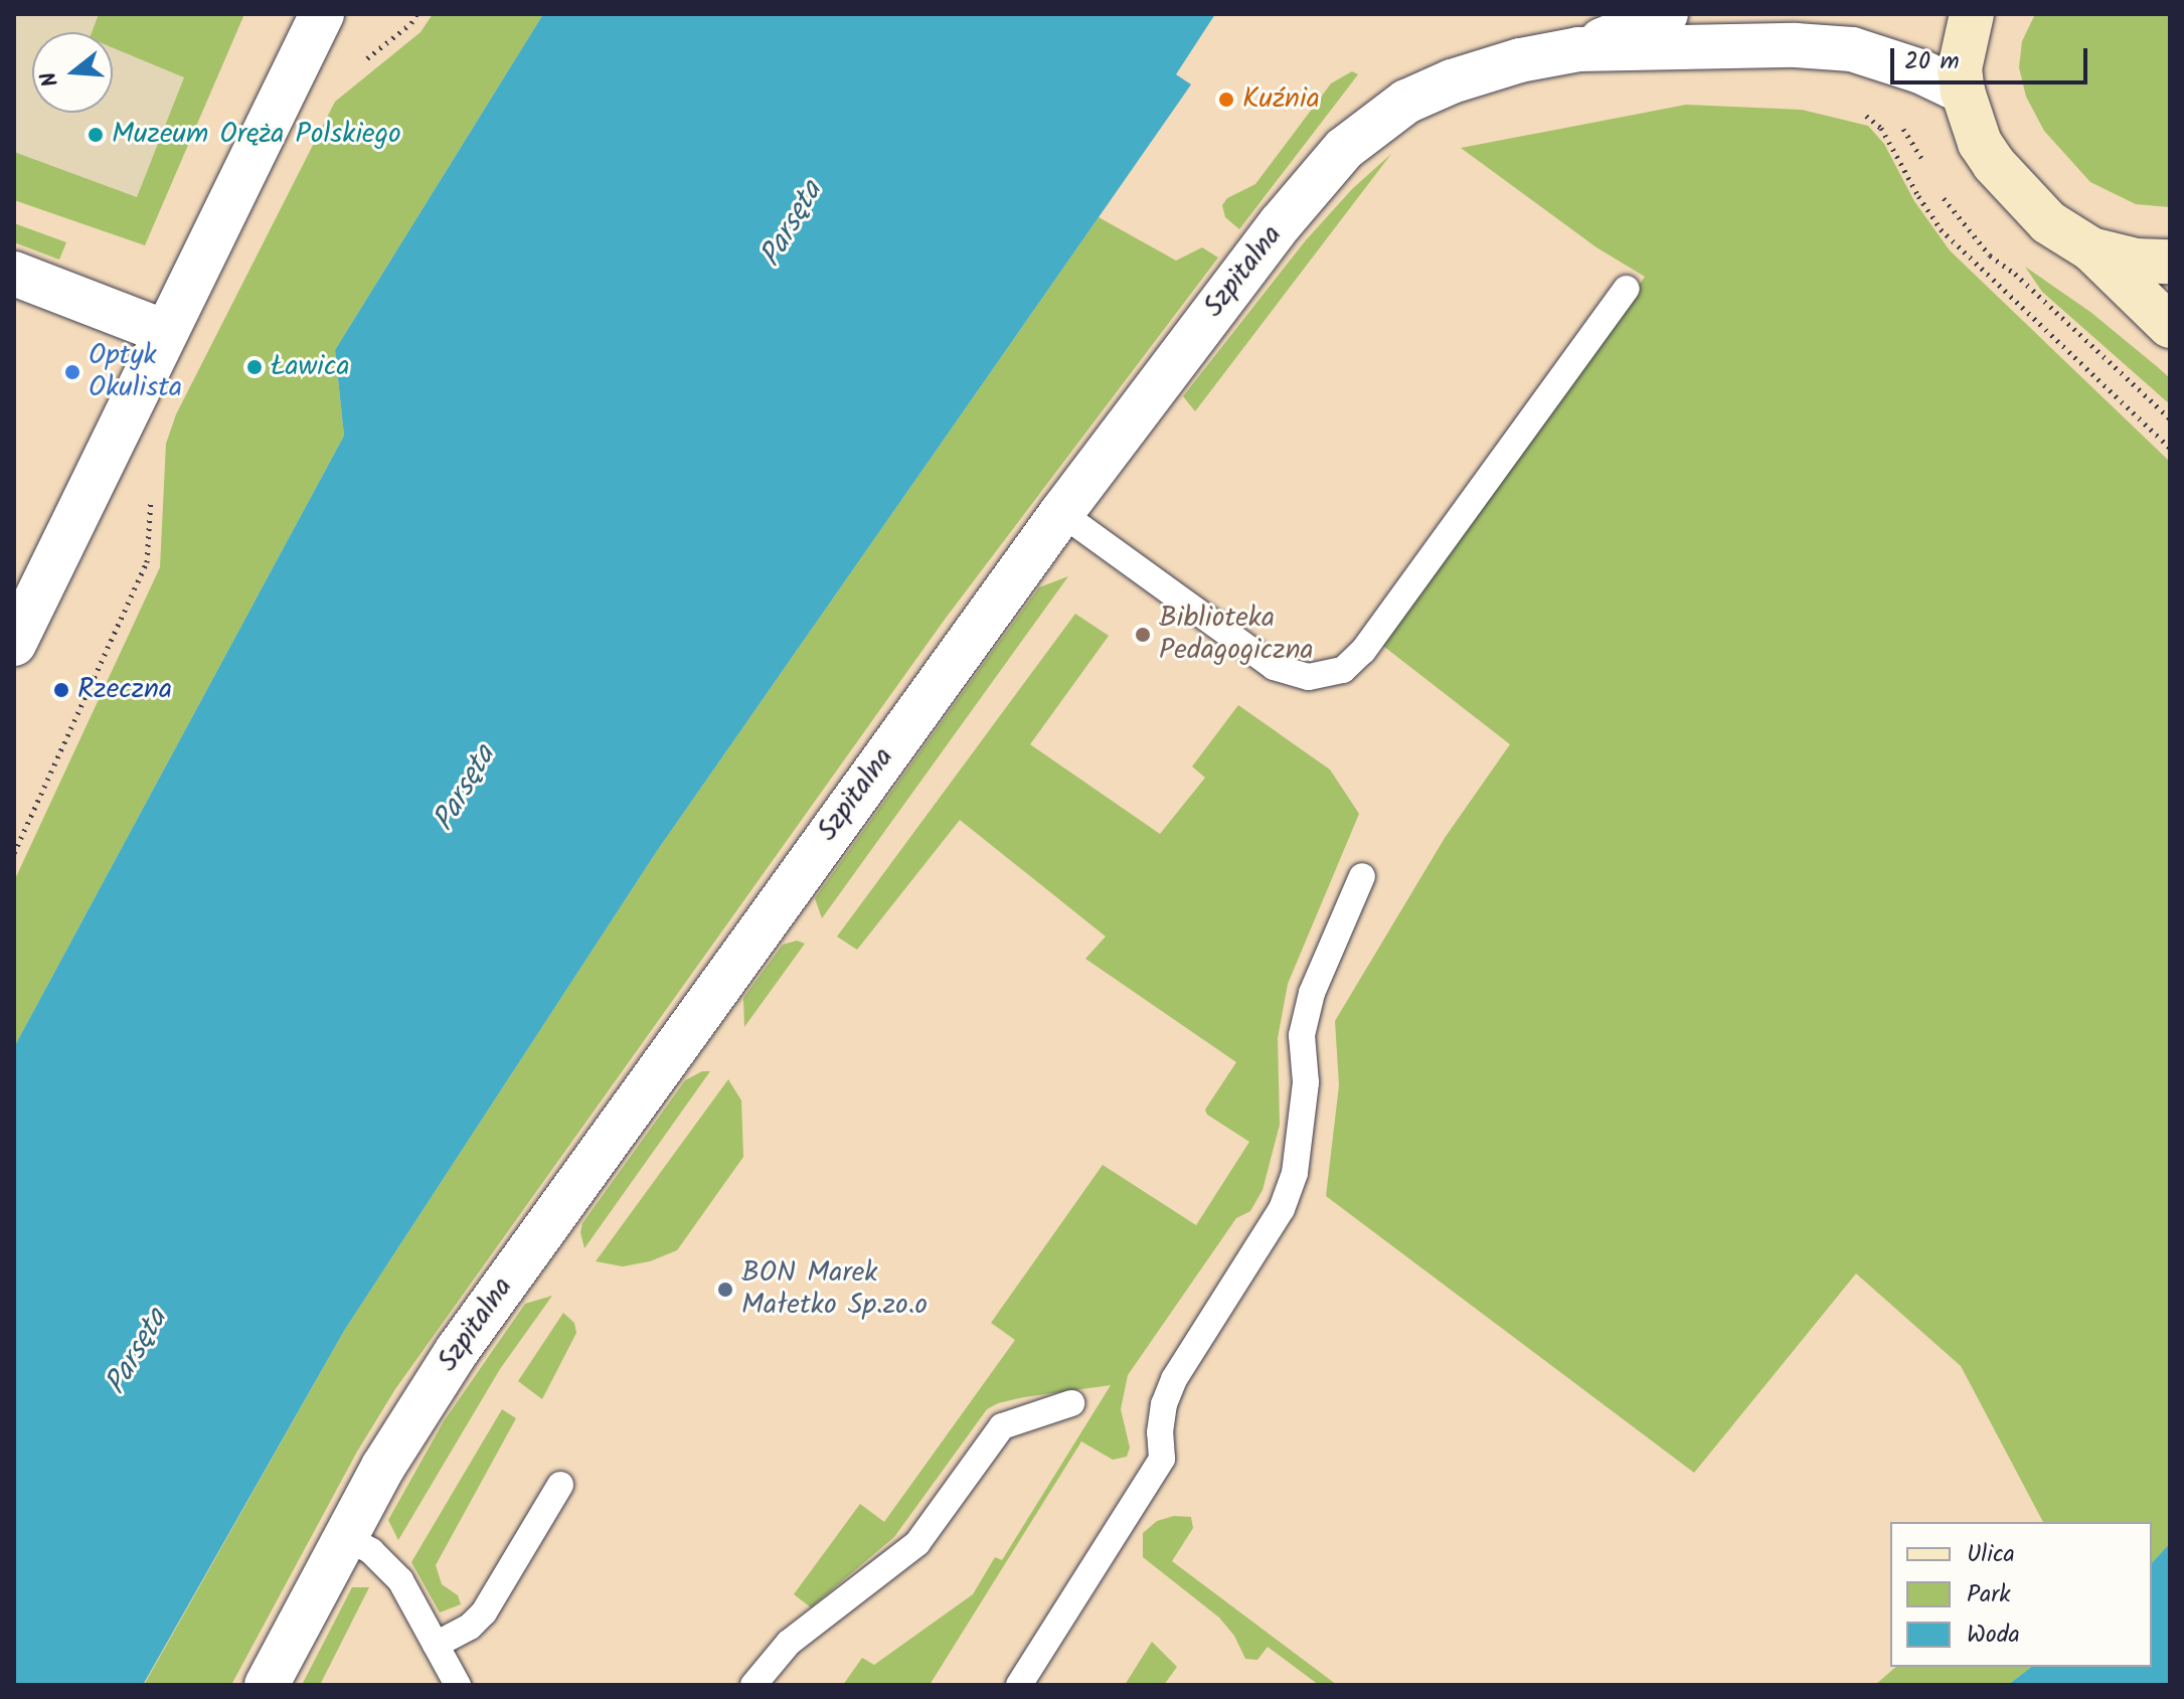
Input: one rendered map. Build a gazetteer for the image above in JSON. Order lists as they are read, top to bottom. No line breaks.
{"streets":{"street":["Szpitalna"]},"water":["Parsęta"],"places":["Kuźnia","Muzeum Oręża Polskiego","Ławica","Optyk Okulista","Biblioteka Pedagogiczna","Rzeczna","BON Marek Małetko Sp.zo.o"],"legend":["Ulica","Park","Woda"],"scale_bar":"20 m","north":"left"}
